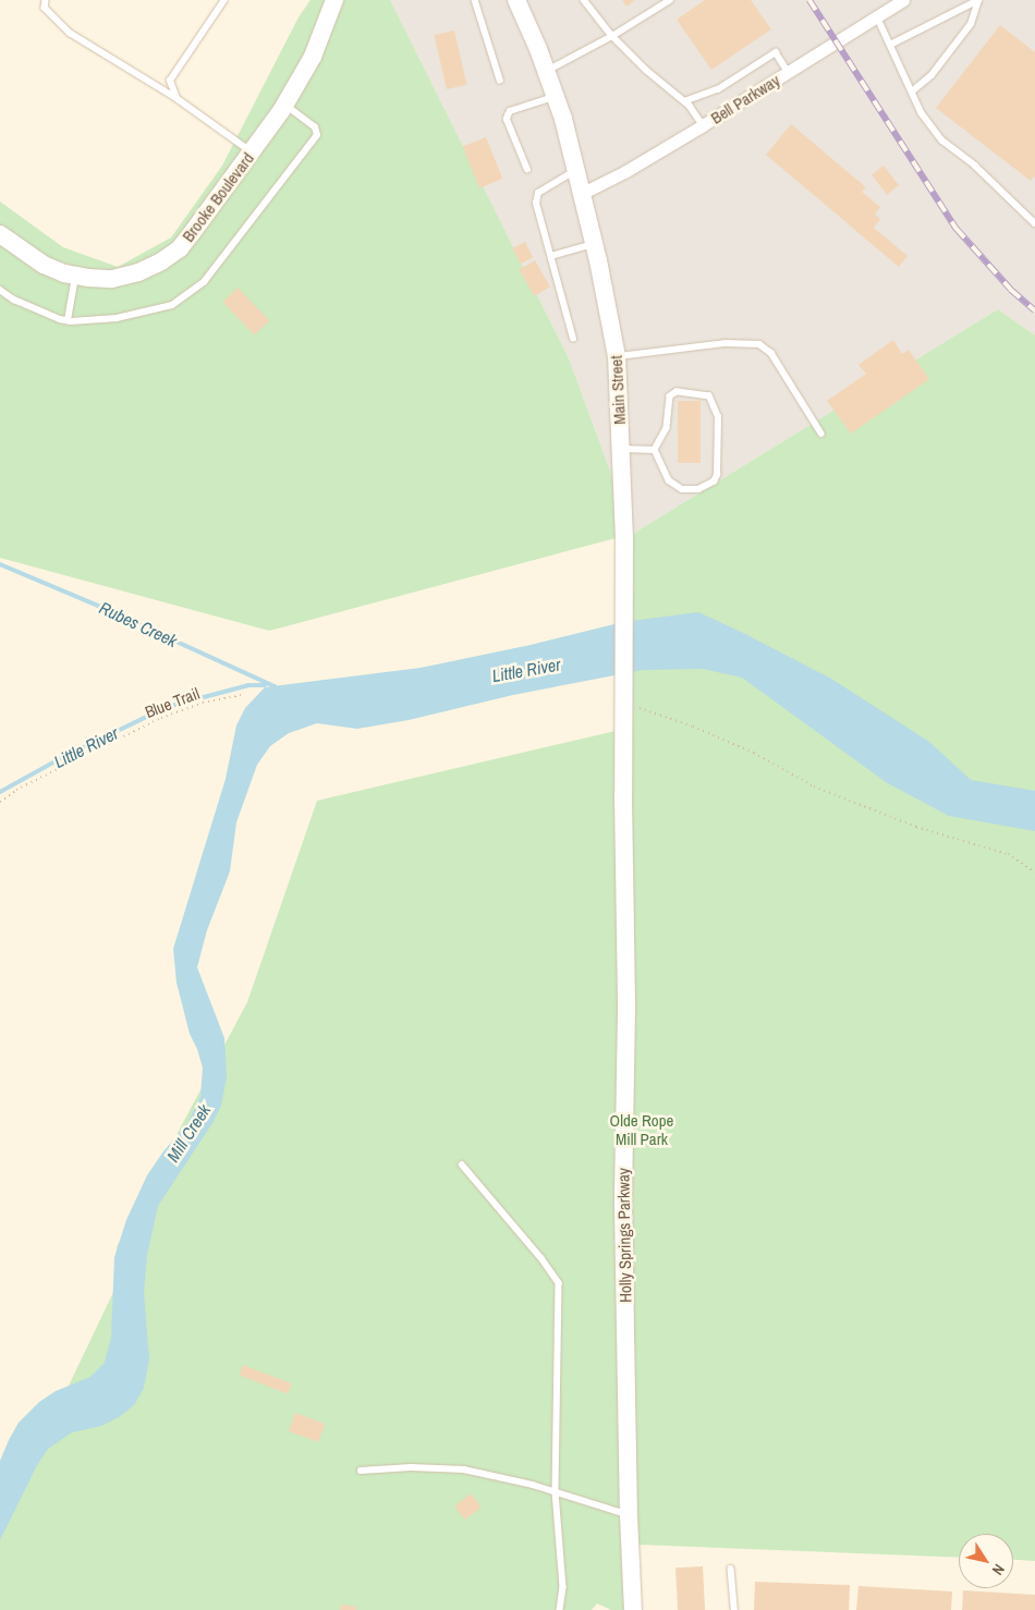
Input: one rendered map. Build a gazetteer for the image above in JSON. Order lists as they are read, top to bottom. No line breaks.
{"streets":{"main road":["Brooke Boulevard","Main Street","Holly Springs Parkway"],"street":["Bell Parkway"],"path":["Blue Trail"]},"crossings":[["Bell Parkway","Main Street"],["Main Street","Holly Springs Parkway"]],"water":["Rubes Creek","Little River","Mill Creek"],"parks":["Olde Rope Mill Park"],"north":"bottom right"}
